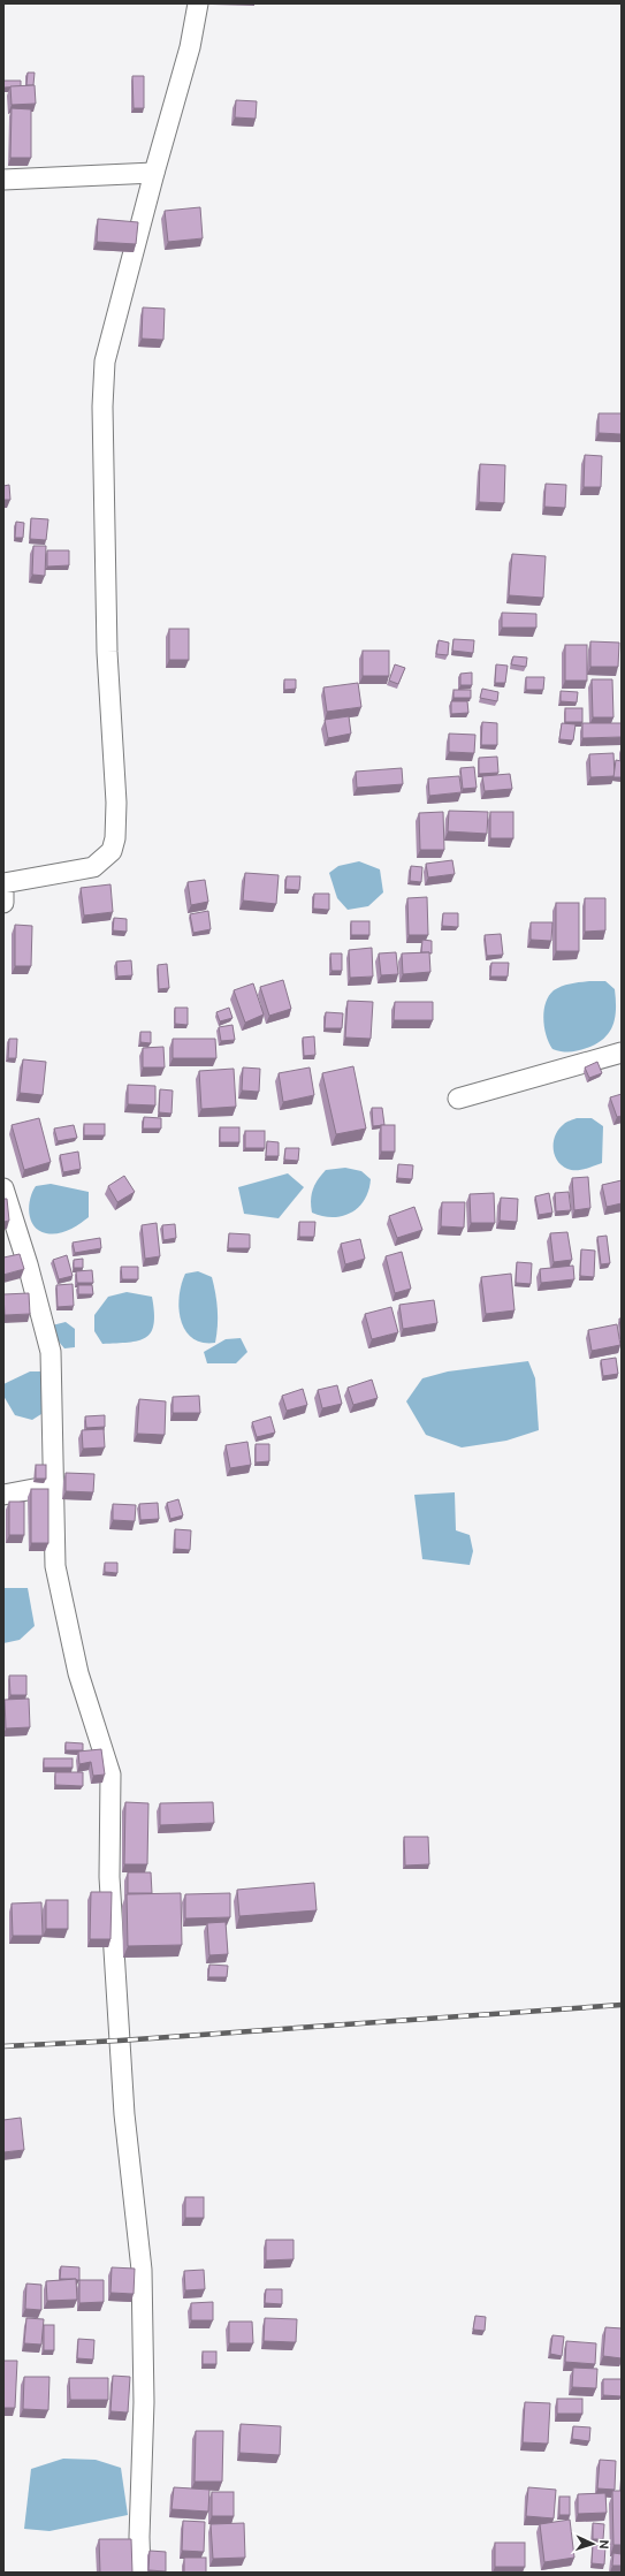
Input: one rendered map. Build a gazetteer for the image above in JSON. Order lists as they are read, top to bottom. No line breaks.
{"north":"right"}
